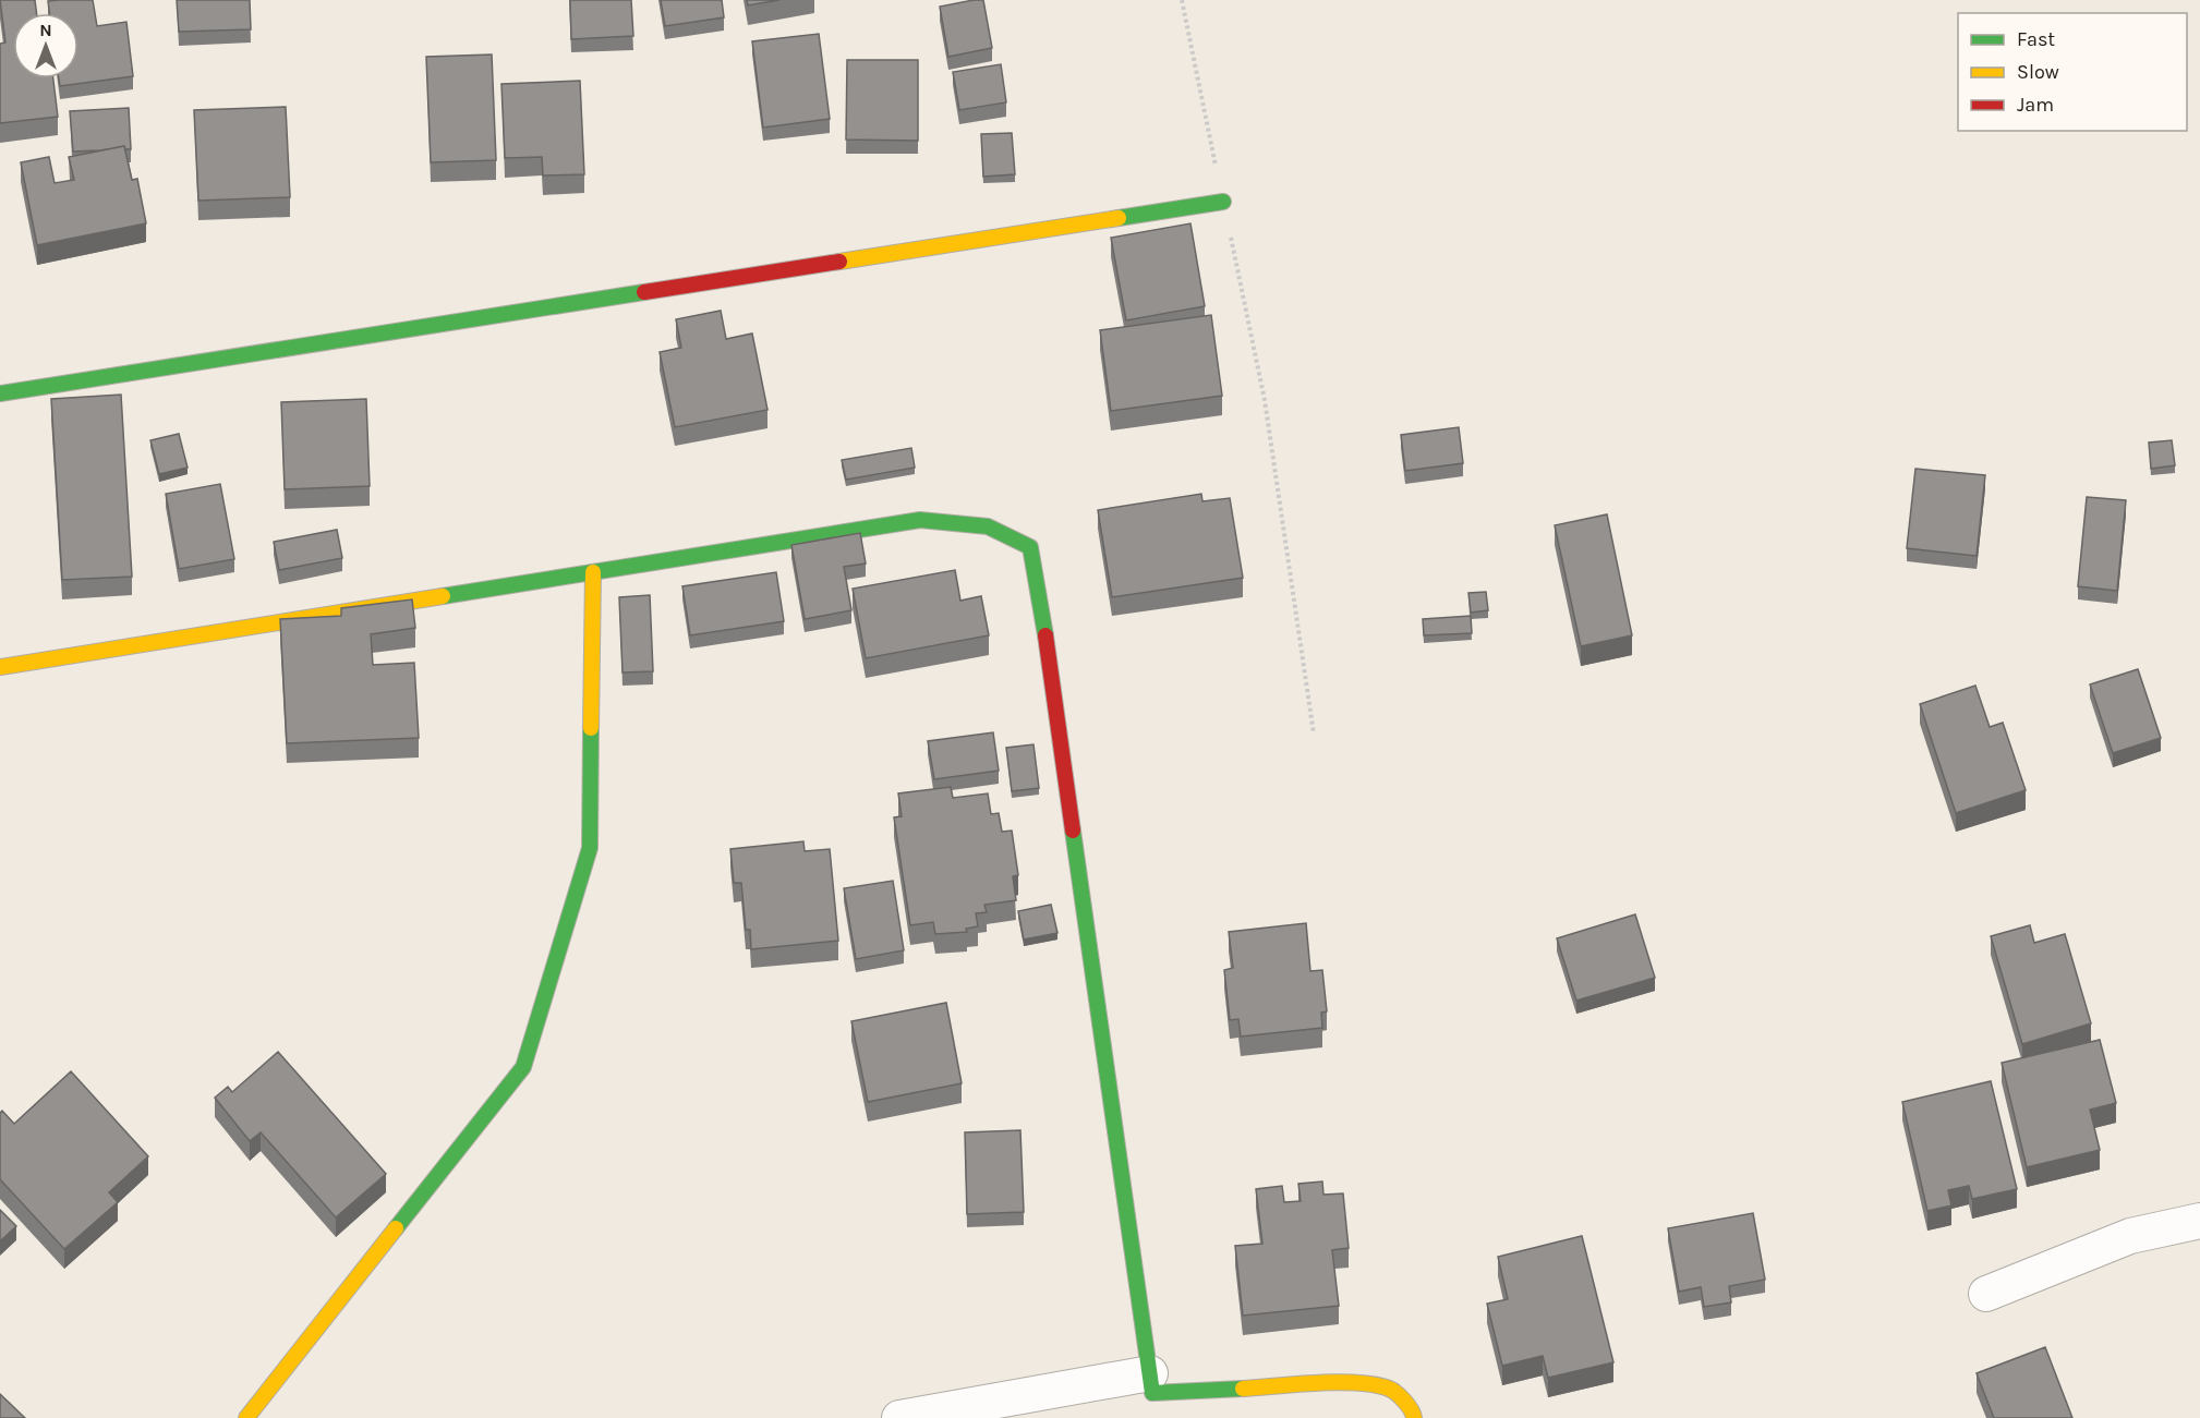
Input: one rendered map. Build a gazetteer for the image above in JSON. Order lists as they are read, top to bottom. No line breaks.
{"legend":["Fast","Slow","Jam"],"north":"top"}
